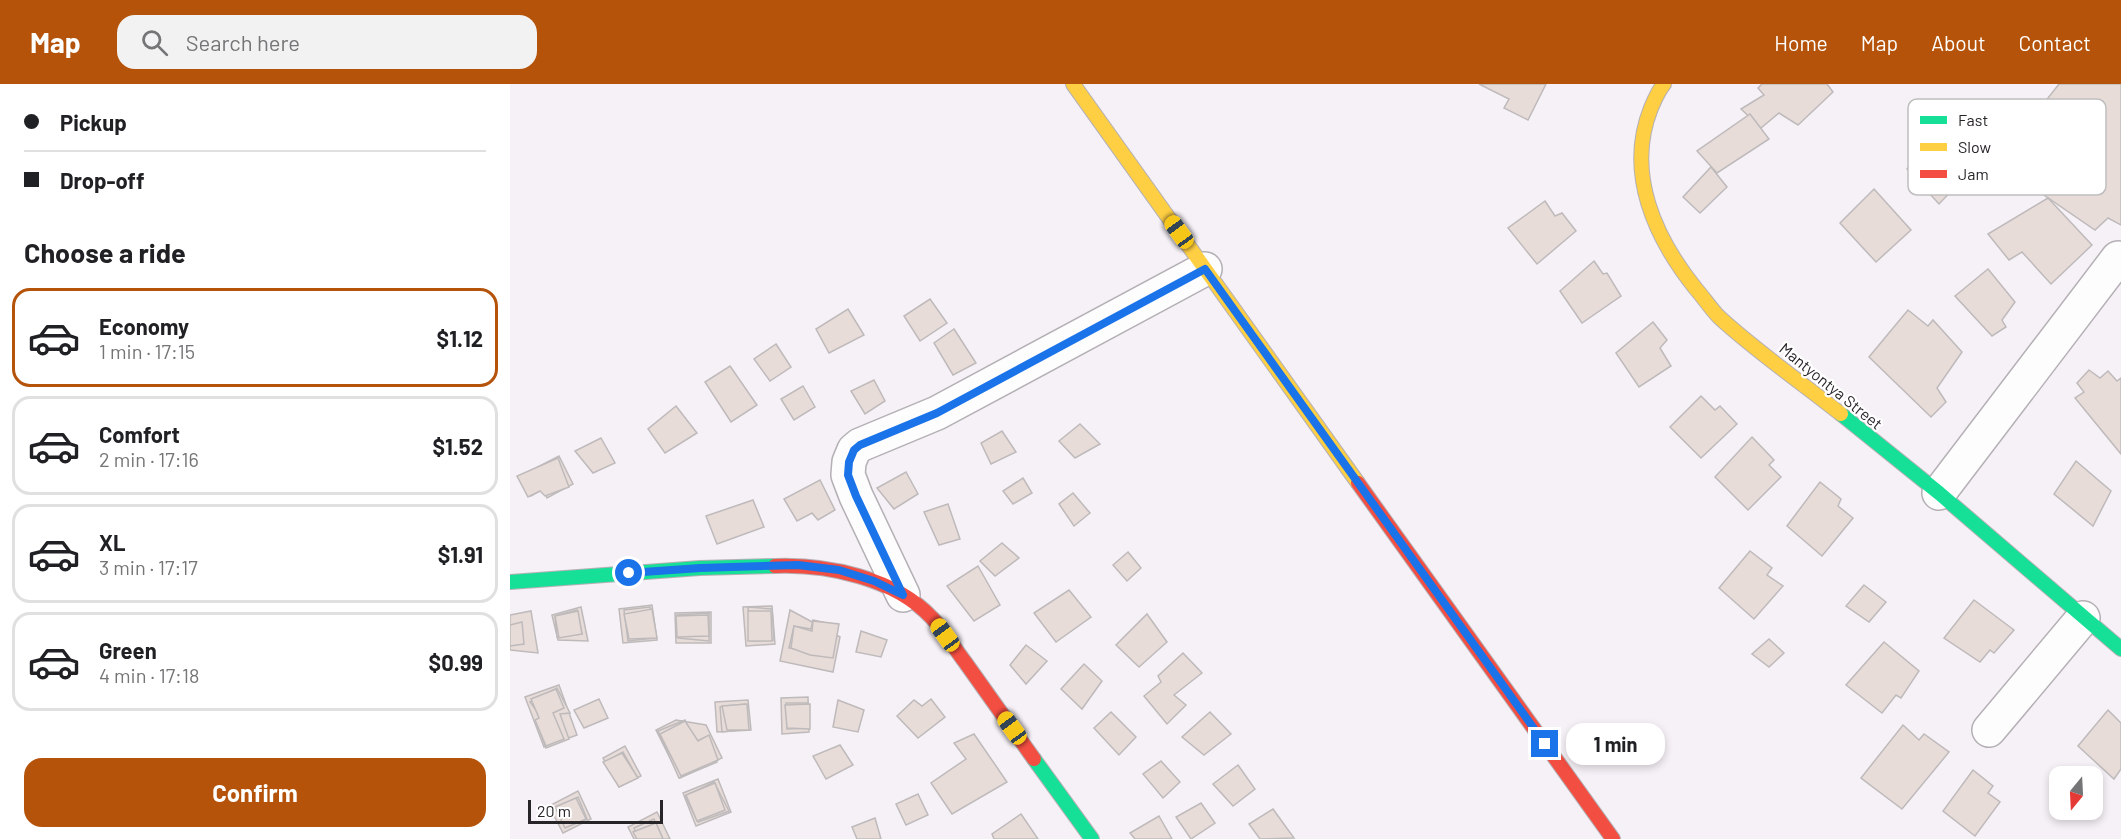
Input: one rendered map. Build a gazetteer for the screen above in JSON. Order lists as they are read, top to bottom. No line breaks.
{"streets":{"street":["Mantyontya Street"]},"legend":["Fast","Slow","Jam"],"scale_bar":"20 m","north":"bottom","page":{"header":"Map","search":"Search here","nav":["Home","Map","About","Contact"],"banner":["Pickup","Drop-off"],"heading":"Choose a ride","list":[{"name":"Economy","note":"1 min · 17:15","value":"$1.12"},{"name":"Comfort","note":"2 min · 17:16","value":"$1.52"},{"name":"XL","note":"3 min · 17:17","value":"$1.91"},{"name":"Green","note":"4 min · 17:18","value":"$0.99"}],"bubble":"1 min","buttons":"Confirm","scale":"20 m"}}
